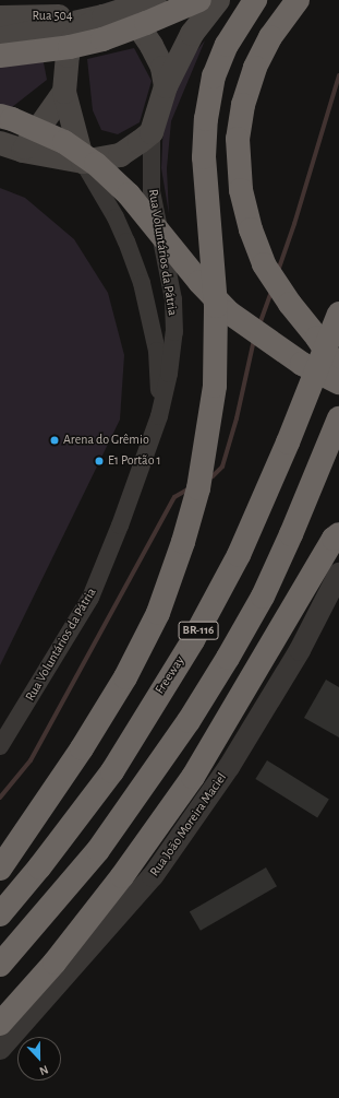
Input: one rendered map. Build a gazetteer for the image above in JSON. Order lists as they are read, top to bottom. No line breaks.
{"streets":{"highway":["BR-116","Freeway"],"main road":["Rua 504","Rua Voluntários da Pátria"],"street":["Rua João Moreira Maciel"]},"crossings":[["Rua 504","Rua Voluntários da Pátria"]],"places":["Arena do Grêmio","E1 Portão 1"],"north":"bottom"}
